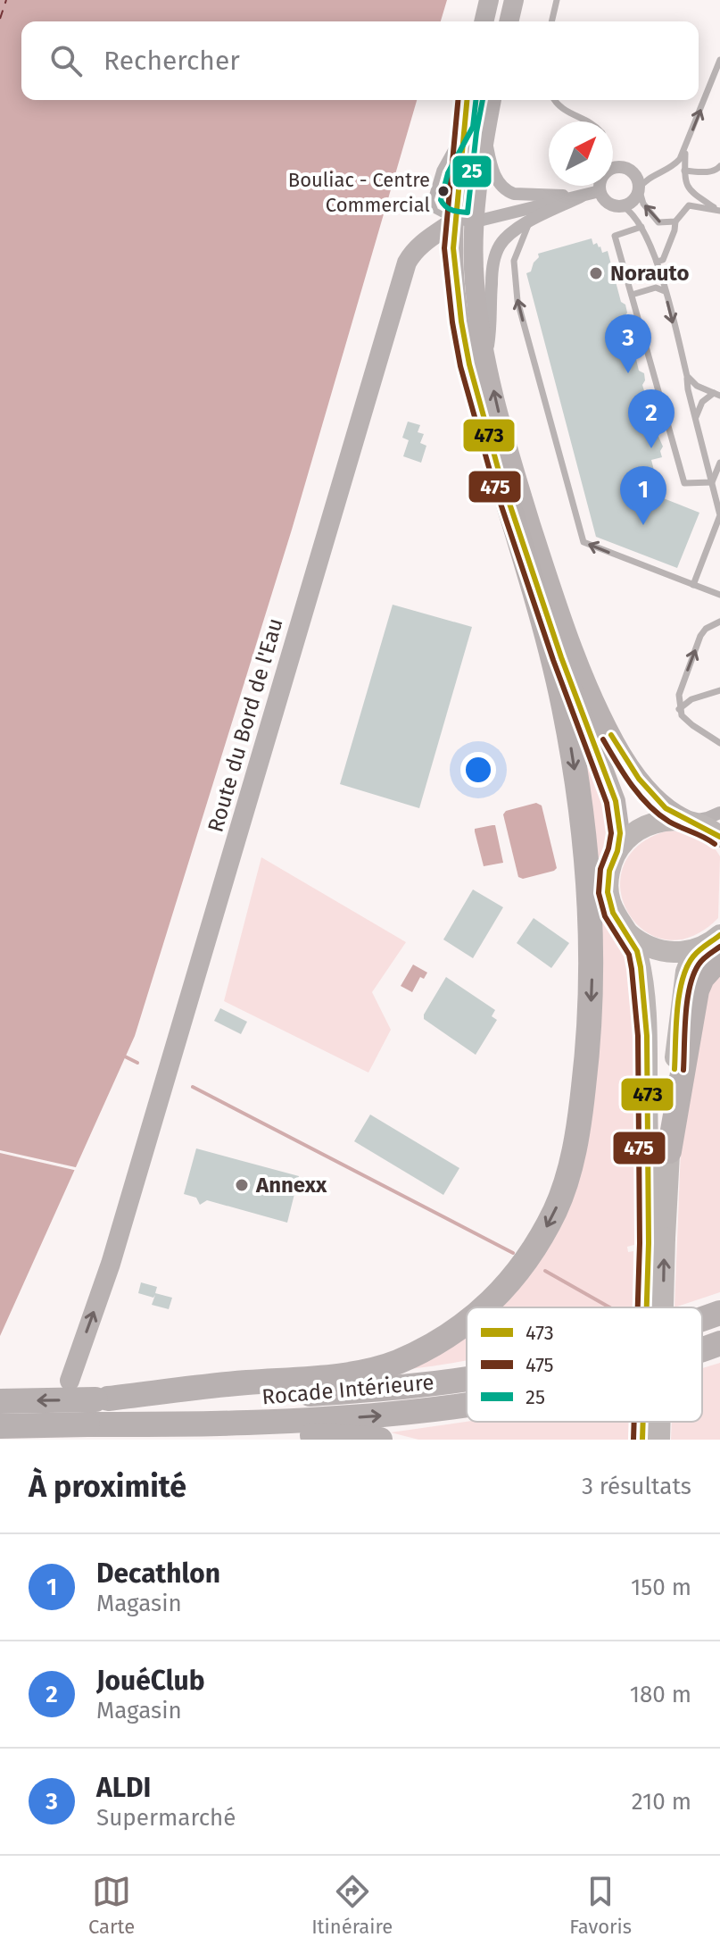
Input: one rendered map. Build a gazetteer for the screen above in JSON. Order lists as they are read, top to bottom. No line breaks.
{"streets":{"highway":["Rocade Intérieure"],"main road":["Route du Bord de l'Eau"]},"one_way":["Route du Bord de l'Eau"],"places":["Bouliac - Centre Commercial","Norauto","Annexx"],"lines":["transit line 473","transit line 475","transit line 25"],"legend":["473","475","25"],"north":"top right","page":{"search":"Rechercher","pins":["3","2","1"],"heading":["À proximité","3 résultats"],"list":[{"mark":"1","name":"Decathlon","note":"Magasin","value":"150 m"},{"mark":"2","name":"JouéClub","note":"Magasin","value":"180 m"},{"mark":"3","name":"ALDI","note":"Supermarché","value":"210 m"}],"nav":["Carte","Itinéraire","Favoris"]}}
